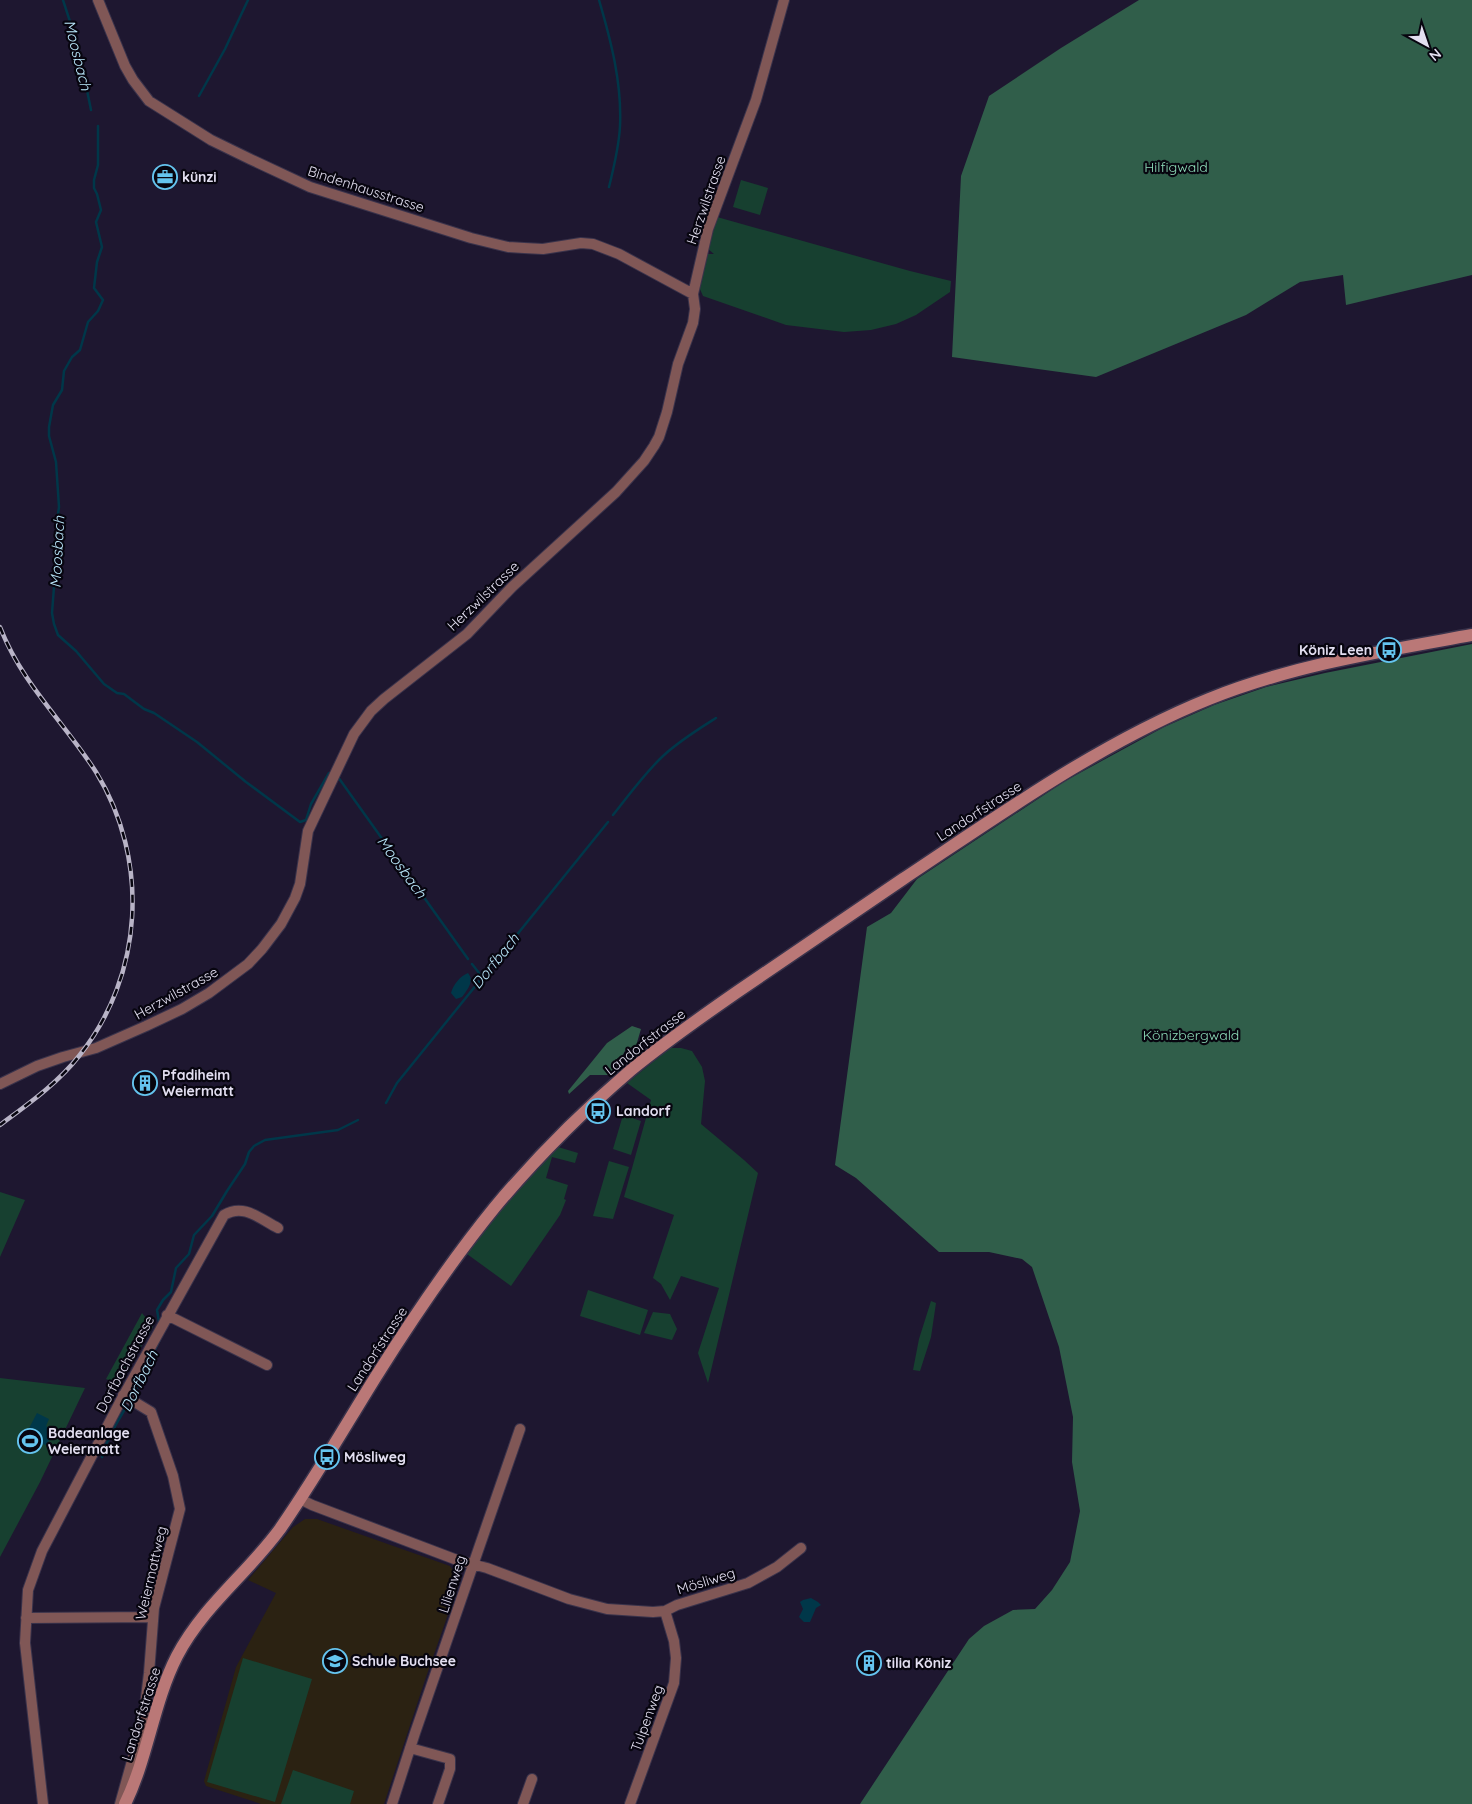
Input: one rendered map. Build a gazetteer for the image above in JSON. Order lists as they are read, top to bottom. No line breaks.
{"streets":{"street":["Bindenhausstrasse","Herzwilstrasse","Landorfstrasse","Dorfbachstrasse","Weiermattweg","Mösliweg","Lilienweg","Tulpenweg"]},"crossings":[["Bindenhausstrasse","Herzwilstrasse"],["Landorfstrasse","Mösliweg"],["Dorfbachstrasse","Weiermattweg"],["Mösliweg","Lilienweg"],["Mösliweg","Tulpenweg"]],"water":["Moosbach","Dorfbach"],"parks":["Hilfigwald","Könizbergwald"],"places":{"office":["künzi"],"bus stop":["Köniz Leen","Landorf","Mösliweg"],"building":["Pfadiheim Weiermatt","tilia Köniz"],"sports":["Badeanlage Weiermatt"],"school or university":["Schule Buchsee"]},"north":"bottom right"}
